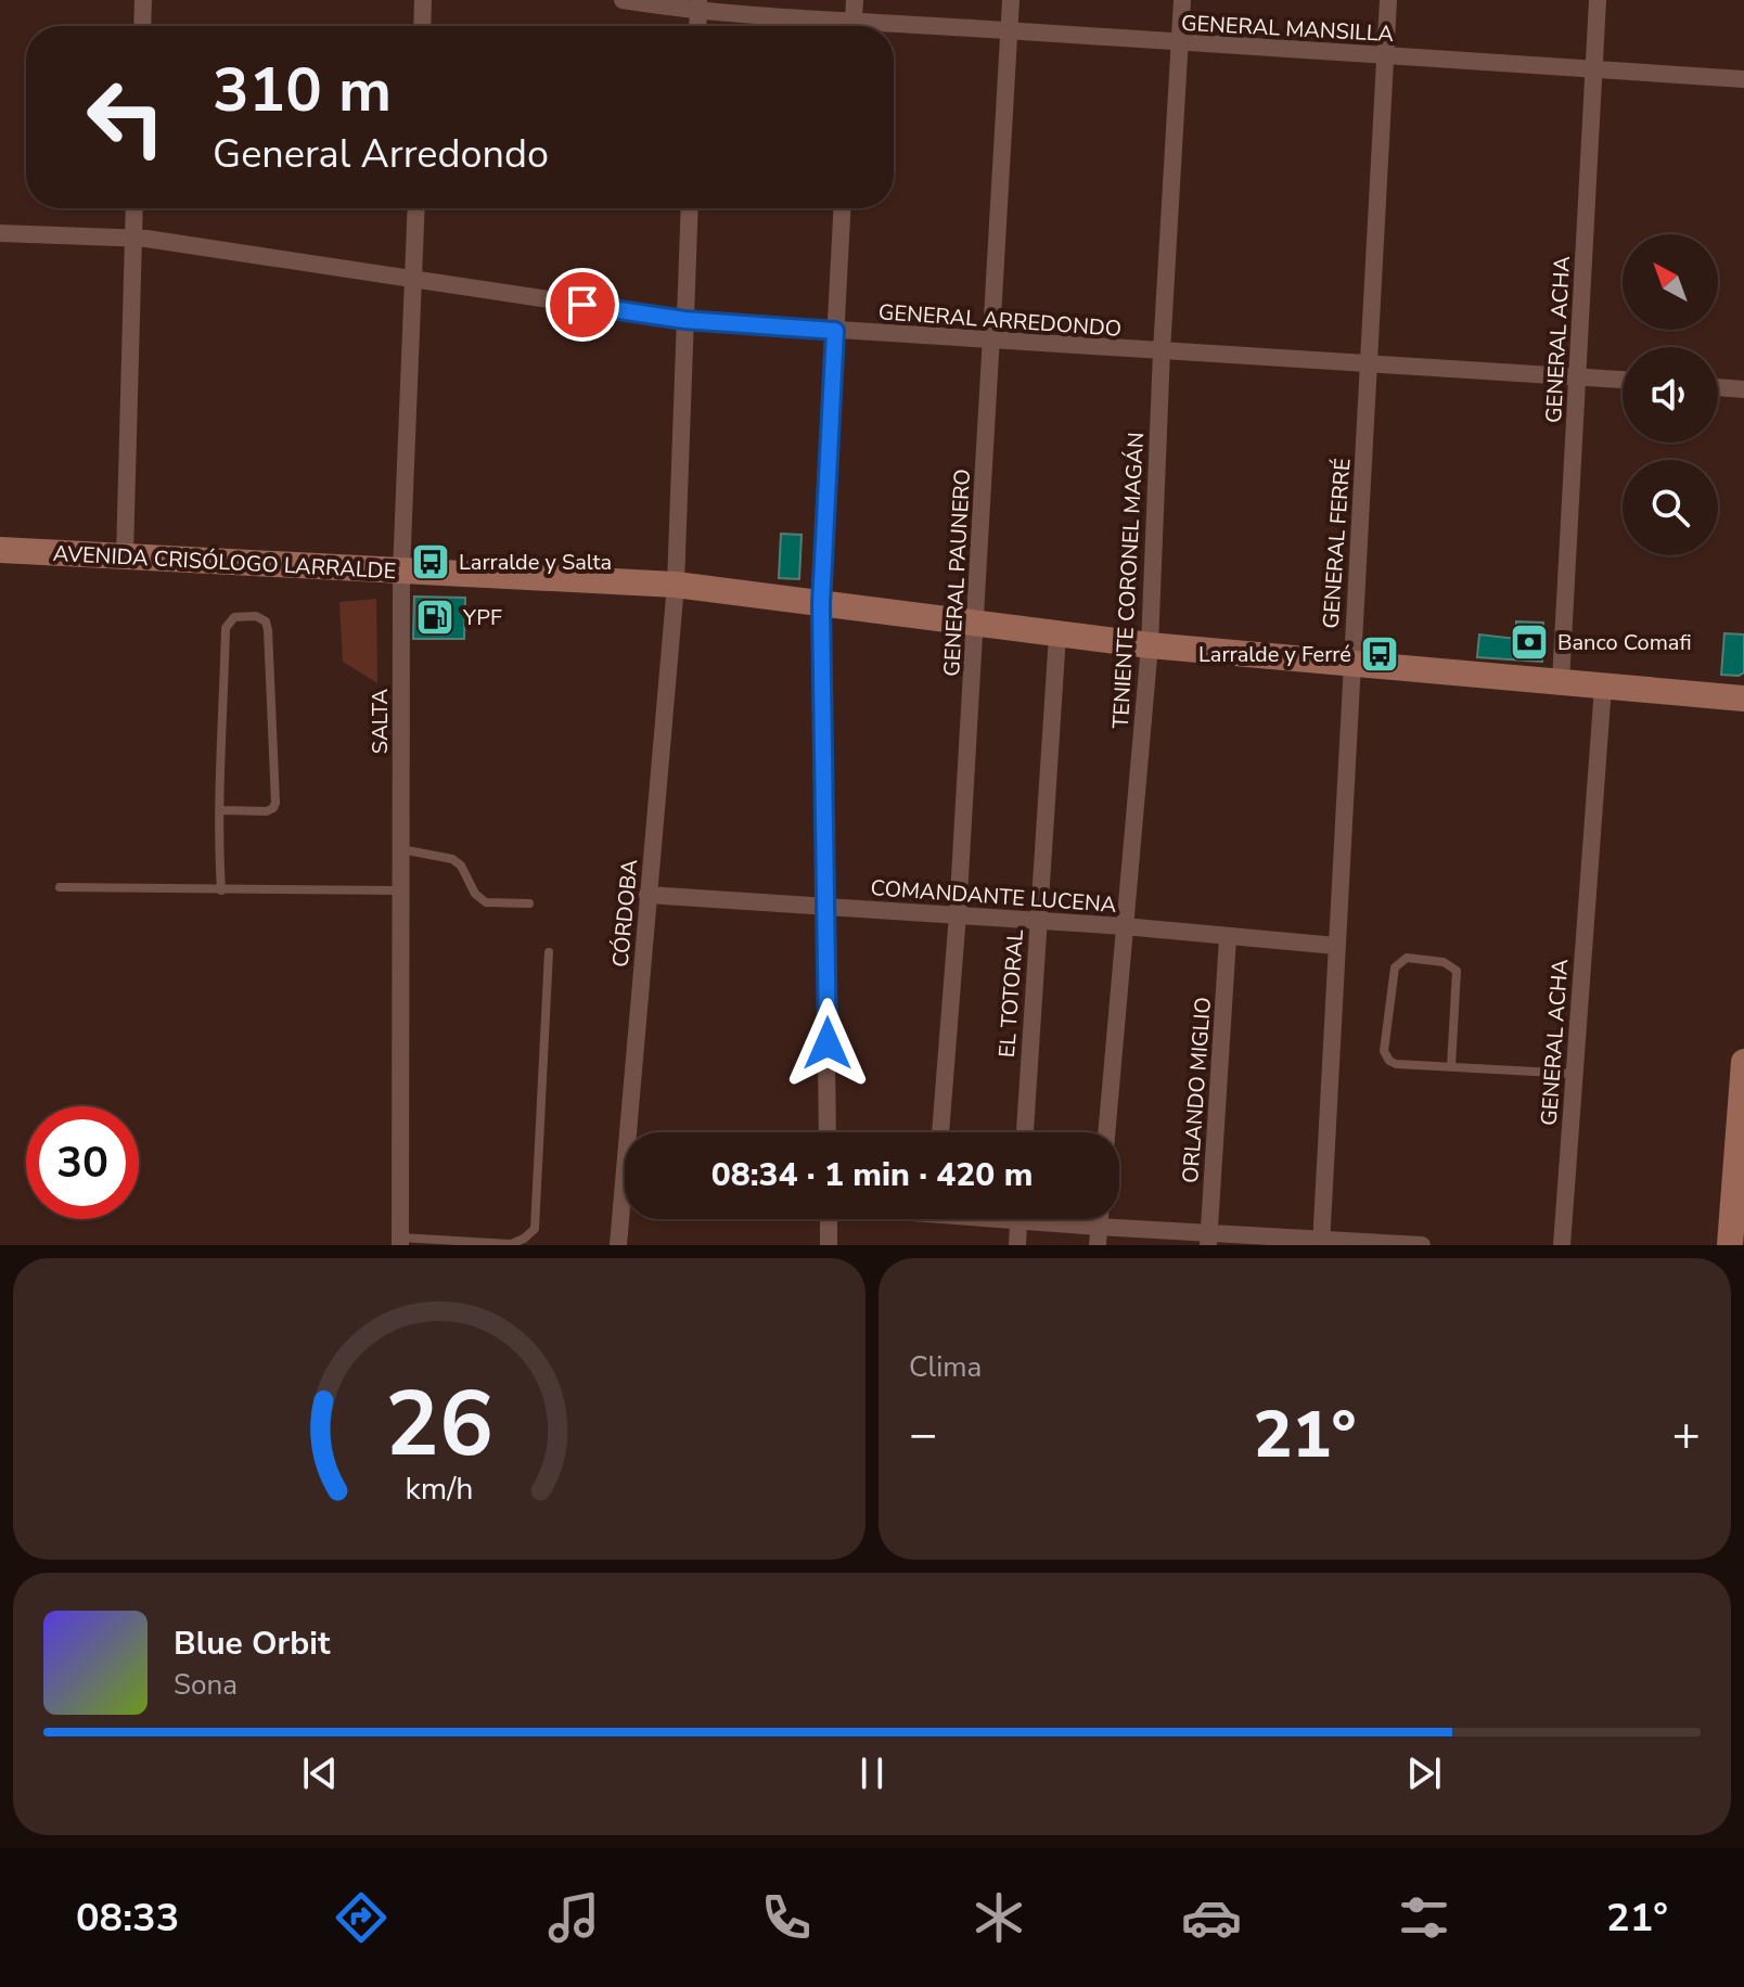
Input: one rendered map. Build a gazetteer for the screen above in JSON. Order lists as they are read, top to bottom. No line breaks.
{"streets":{"main road":["AVENIDA CRISÓLOGO LARRALDE"],"street":["GENERAL MANSILLA","GENERAL ARREDONDO","GENERAL ACHA","GENERAL FERRÉ","GENERAL PAUNERO","TENIENTE CORONEL MAGÁN","SALTA","COMANDANTE LUCENA","CÓRDOBA","EL TOTORAL","ORLANDO MIGLIO"]},"crossings":[["GENERAL MANSILLA","GENERAL ACHA"],["GENERAL MANSILLA","GENERAL FERRÉ"],["GENERAL MANSILLA","GENERAL PAUNERO"],["GENERAL MANSILLA","TENIENTE CORONEL MAGÁN"],["GENERAL ARREDONDO","GENERAL ACHA"],["GENERAL ARREDONDO","GENERAL FERRÉ"],["GENERAL ARREDONDO","GENERAL PAUNERO"],["GENERAL ARREDONDO","TENIENTE CORONEL MAGÁN"],["GENERAL ARREDONDO","SALTA"],["GENERAL ARREDONDO","CÓRDOBA"],["GENERAL ACHA","AVENIDA CRISÓLOGO LARRALDE"],["GENERAL FERRÉ","AVENIDA CRISÓLOGO LARRALDE"],["GENERAL FERRÉ","COMANDANTE LUCENA"],["AVENIDA CRISÓLOGO LARRALDE","GENERAL PAUNERO"],["AVENIDA CRISÓLOGO LARRALDE","TENIENTE CORONEL MAGÁN"],["AVENIDA CRISÓLOGO LARRALDE","SALTA"],["AVENIDA CRISÓLOGO LARRALDE","CÓRDOBA"],["AVENIDA CRISÓLOGO LARRALDE","EL TOTORAL"],["GENERAL PAUNERO","COMANDANTE LUCENA"],["TENIENTE CORONEL MAGÁN","COMANDANTE LUCENA"],["COMANDANTE LUCENA","CÓRDOBA"],["COMANDANTE LUCENA","EL TOTORAL"],["COMANDANTE LUCENA","ORLANDO MIGLIO"]],"places":{"bus stop":["Larralde y Salta","Larralde y Ferré"],"fuel station":["YPF"],"bank":["Banco Comafi"]},"north":"top left","page":{"turn":["310 m","General Arredondo"],"limit":"30","trip":"08:34 · 1 min · 420 m","tile":"Clima","heat":["−","21°","+"],"song":["Blue Orbit","Sona"],"tabs":["08:33","21°"],"gauge":["26","km/h"]}}
